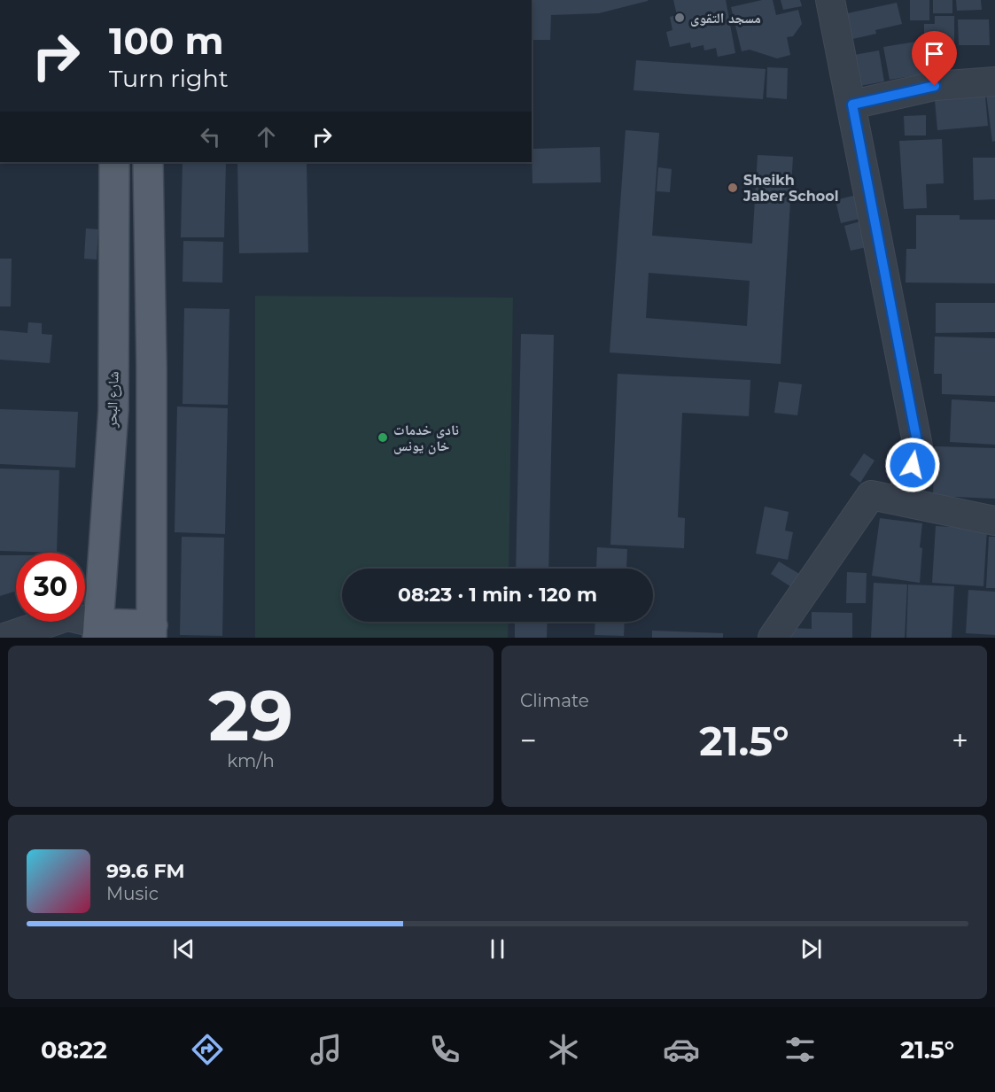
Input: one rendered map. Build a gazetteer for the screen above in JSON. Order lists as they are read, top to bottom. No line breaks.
{"streets":{"main road":["شارع البحر"]},"places":["مسجد التقوى","Sheikh Jaber School","نادى خدمات خان يونس"],"page":{"turn":["100 m","Turn right"],"limit":"30","trip":"08:23 · 1 min · 120 m","tile":[["29","km/h"],"Climate"],"heat":["−","21.5°","+"],"song":["99.6 FM","Music"],"tabs":["08:22","21.5°"]}}
